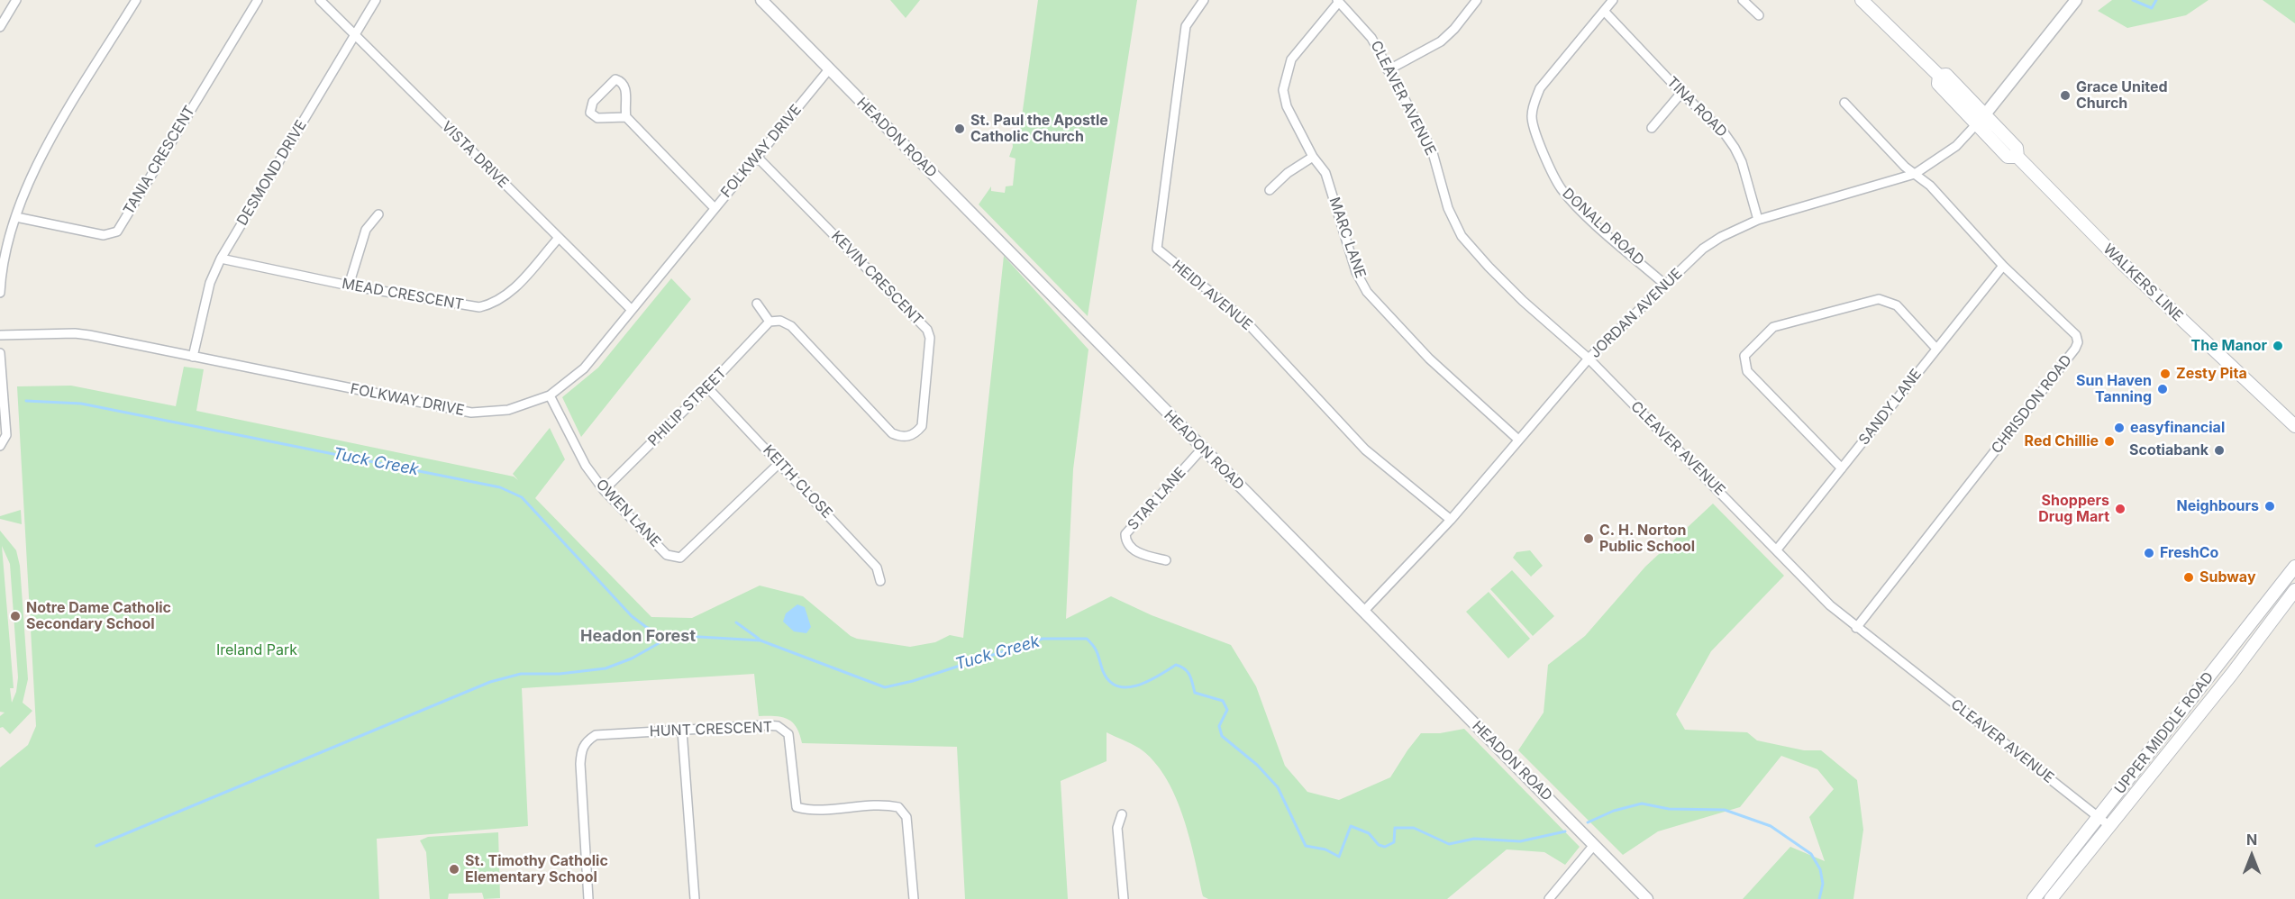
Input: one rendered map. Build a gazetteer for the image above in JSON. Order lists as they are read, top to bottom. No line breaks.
{"streets":{"main road":["WALKERS LINE","UPPER MIDDLE ROAD"],"street":["CLEAVER AVENUE","TINA ROAD","HEADON ROAD","FOLKWAY DRIVE","VISTA DRIVE","TANIA CRESCENT","DESMOND DRIVE","DONALD ROAD","MARC LANE","KEVIN CRESCENT","MEAD CRESCENT","HEIDI AVENUE","JORDAN AVENUE","CHRISDON ROAD","PHILIP STREET","SANDY LANE","KEITH CLOSE","STAR LANE","OWEN LANE","HUNT CRESCENT"]},"crossings":[["CLEAVER AVENUE","MARC LANE"],["CLEAVER AVENUE","JORDAN AVENUE"],["CLEAVER AVENUE","CHRISDON ROAD"],["CLEAVER AVENUE","SANDY LANE"],["CLEAVER AVENUE","UPPER MIDDLE ROAD"],["TINA ROAD","DONALD ROAD"],["TINA ROAD","JORDAN AVENUE"],["HEADON ROAD","FOLKWAY DRIVE"],["HEADON ROAD","JORDAN AVENUE"],["HEADON ROAD","STAR LANE"],["FOLKWAY DRIVE","VISTA DRIVE"],["FOLKWAY DRIVE","DESMOND DRIVE"],["FOLKWAY DRIVE","KEVIN CRESCENT"],["FOLKWAY DRIVE","OWEN LANE"],["VISTA DRIVE","DESMOND DRIVE"],["VISTA DRIVE","MEAD CRESCENT"],["DESMOND DRIVE","MEAD CRESCENT"],["DONALD ROAD","JORDAN AVENUE"],["MARC LANE","JORDAN AVENUE"],["KEVIN CRESCENT","PHILIP STREET"],["WALKERS LINE","JORDAN AVENUE"],["HEIDI AVENUE","JORDAN AVENUE"],["JORDAN AVENUE","CHRISDON ROAD"],["CHRISDON ROAD","SANDY LANE"],["PHILIP STREET","KEITH CLOSE"],["PHILIP STREET","OWEN LANE"],["KEITH CLOSE","OWEN LANE"]],"districts":["Headon Forest"],"water":["Tuck Creek"],"parks":["Ireland Park"],"places":["Grace United Church","St. Paul the Apostle Catholic Church","The Manor","Zesty Pita","Sun Haven Tanning","easyfinancial","Red Chillie","Scotiabank","Neighbours","Shoppers Drug Mart","C. H. Norton Public School","FreshCo","Subway","Notre Dame Catholic Secondary School","St. Timothy Catholic Elementary School"],"north":"top"}
